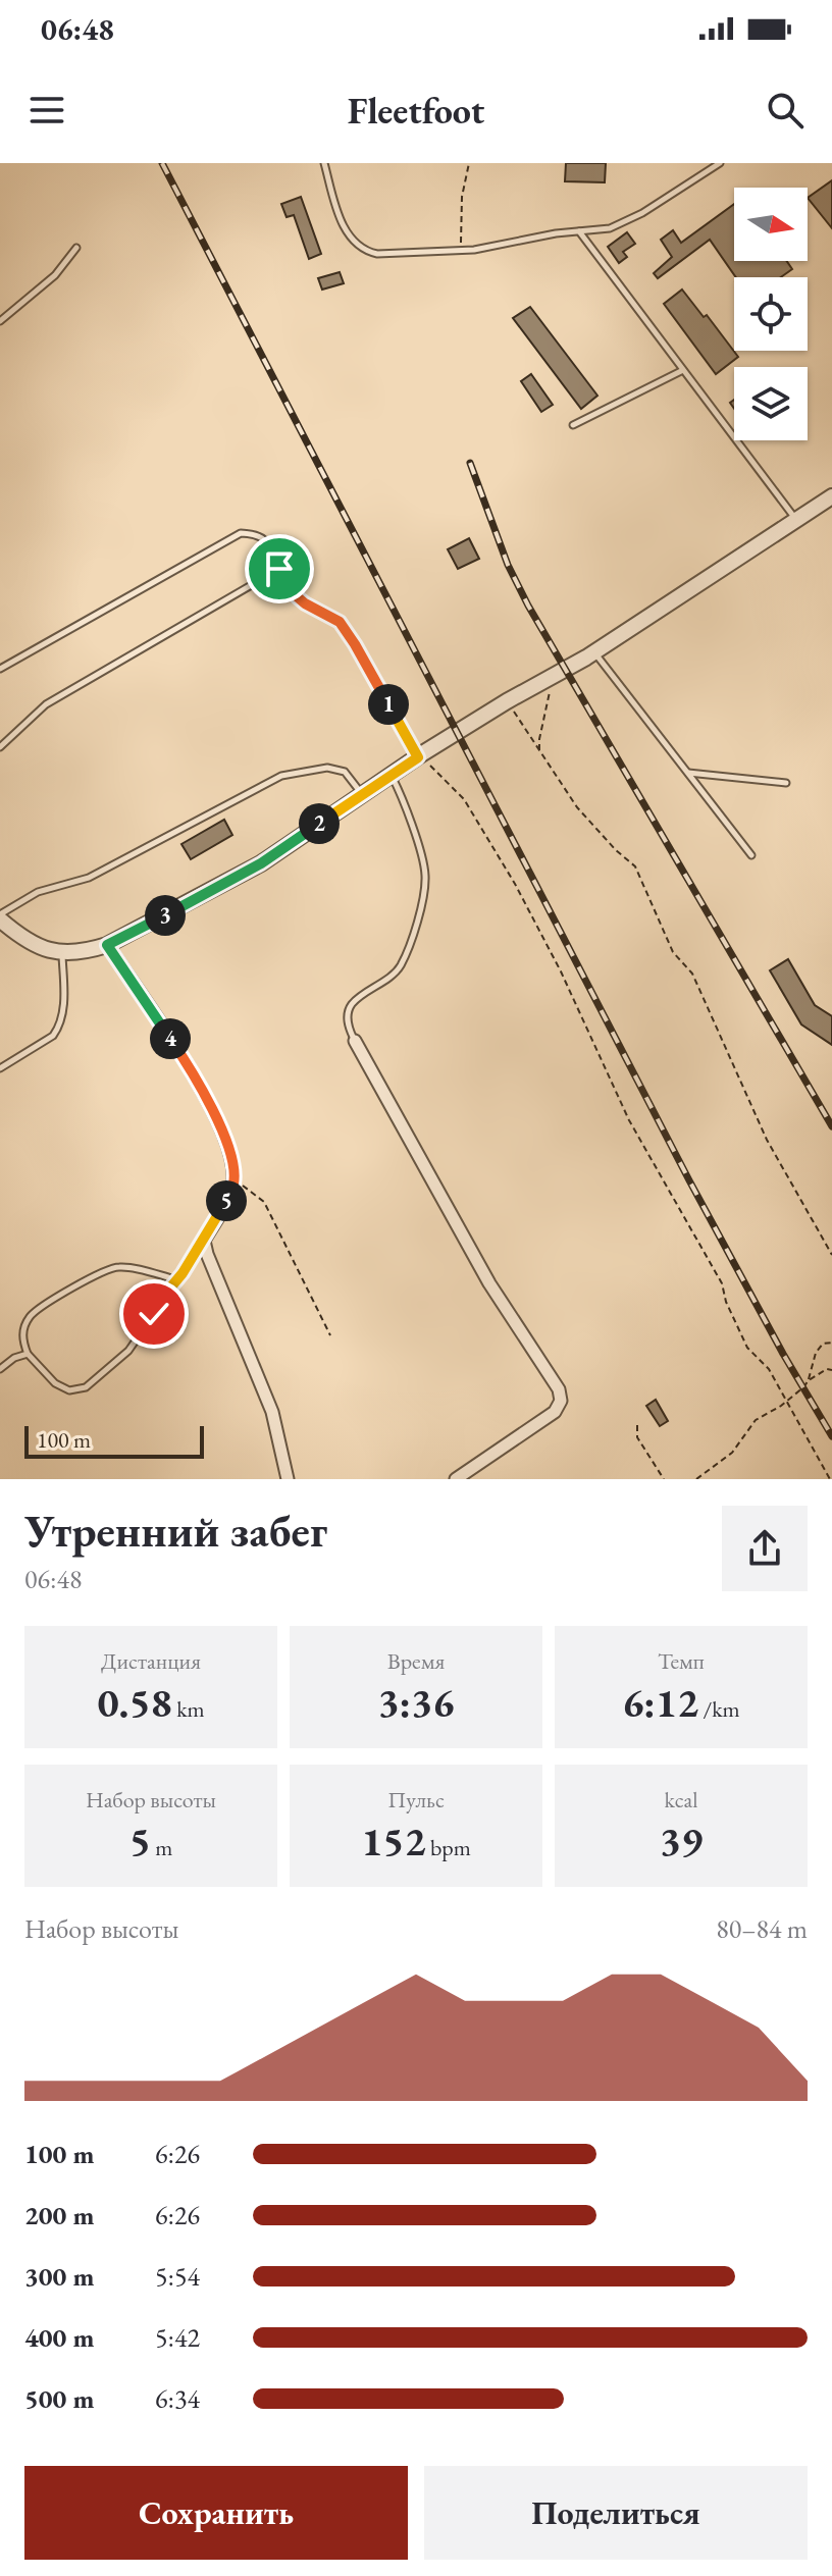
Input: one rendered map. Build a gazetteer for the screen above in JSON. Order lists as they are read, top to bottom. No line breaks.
{"scale_bar":"100 m","north":"right","page":{"status":"06:48","header":"Fleetfoot","pins":["1","2","3","4","5"],"scale":"100 m","heading":["Утренний забег","06:48"],"stats":[["Дистанция","0.58 km"],["Время","3:36"],["Темп","6:12 /km"],["Набор высоты","5 m"],["Пульс","152 bpm"],["kcal","39"]],"chart":["Набор высоты","80–84 m"],"list":[{"name":"100 m","note":"6:26"},{"name":"200 m","note":"6:26"},{"name":"300 m","note":"5:54"},{"name":"400 m","note":"5:42"},{"name":"500 m","note":"6:34"}],"buttons":["Сохранить","Поделиться"]}}
